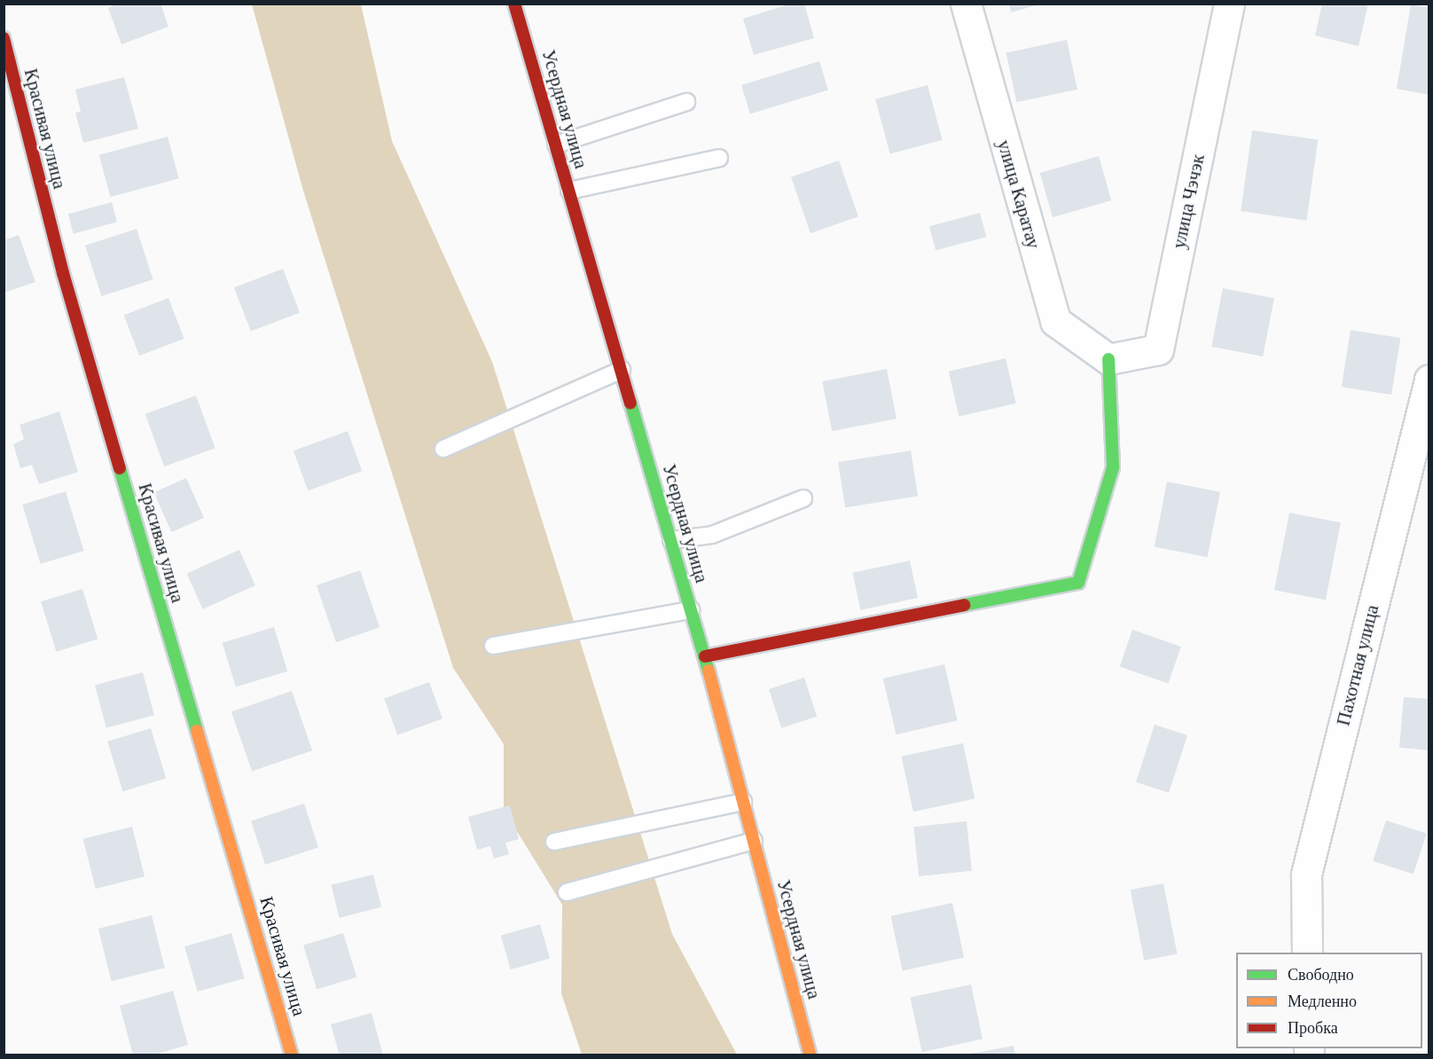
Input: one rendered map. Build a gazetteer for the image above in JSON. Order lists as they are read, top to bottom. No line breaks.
{"streets":{"street":["Усердная улица","Красивая улица","улица Каратау","улица Чэчэк","Пахотная улица"]},"crossings":[["улица Каратау","улица Чэчэк"]],"legend":["Свободно","Медленно","Пробка"]}
